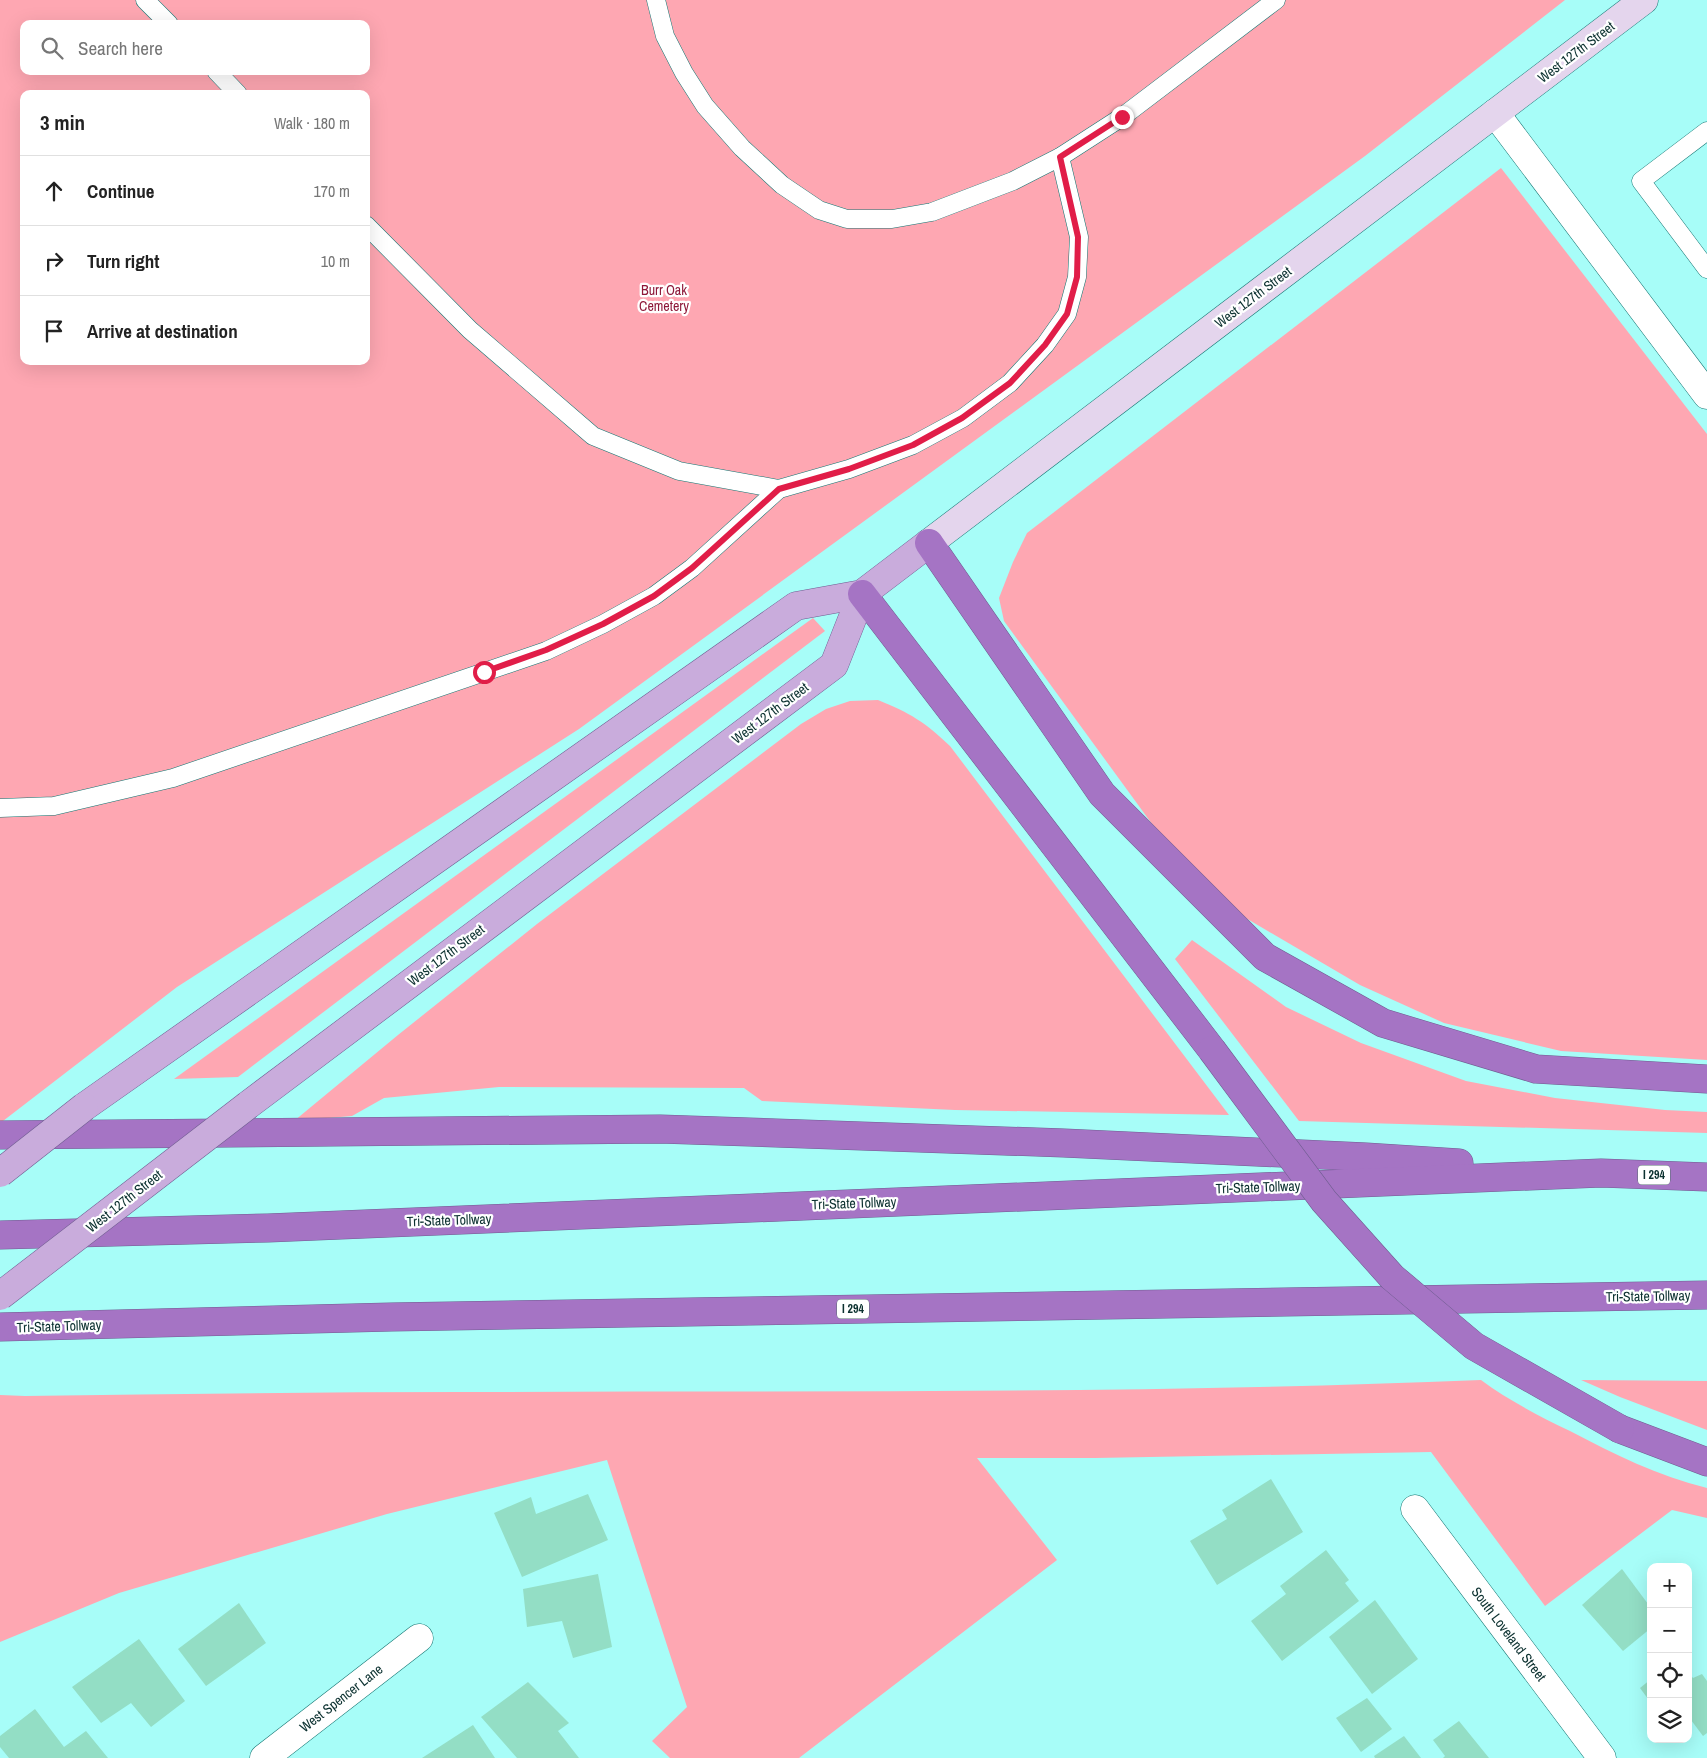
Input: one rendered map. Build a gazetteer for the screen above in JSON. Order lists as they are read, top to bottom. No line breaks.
{"streets":{"highway":["I 294","Tri-State Tollway"],"main road":["West 127th Street"],"street":["South Loveland Street","West Spencer Lane"]},"parks":["Burr Oak Cemetery"],"page":{"search":"Search here","heading":["3 min","Walk · 180 m"],"list":[["Continue","170 m"],["Turn right","10 m"],"Arrive at destination"],"map_buttons":["+","−"]}}
